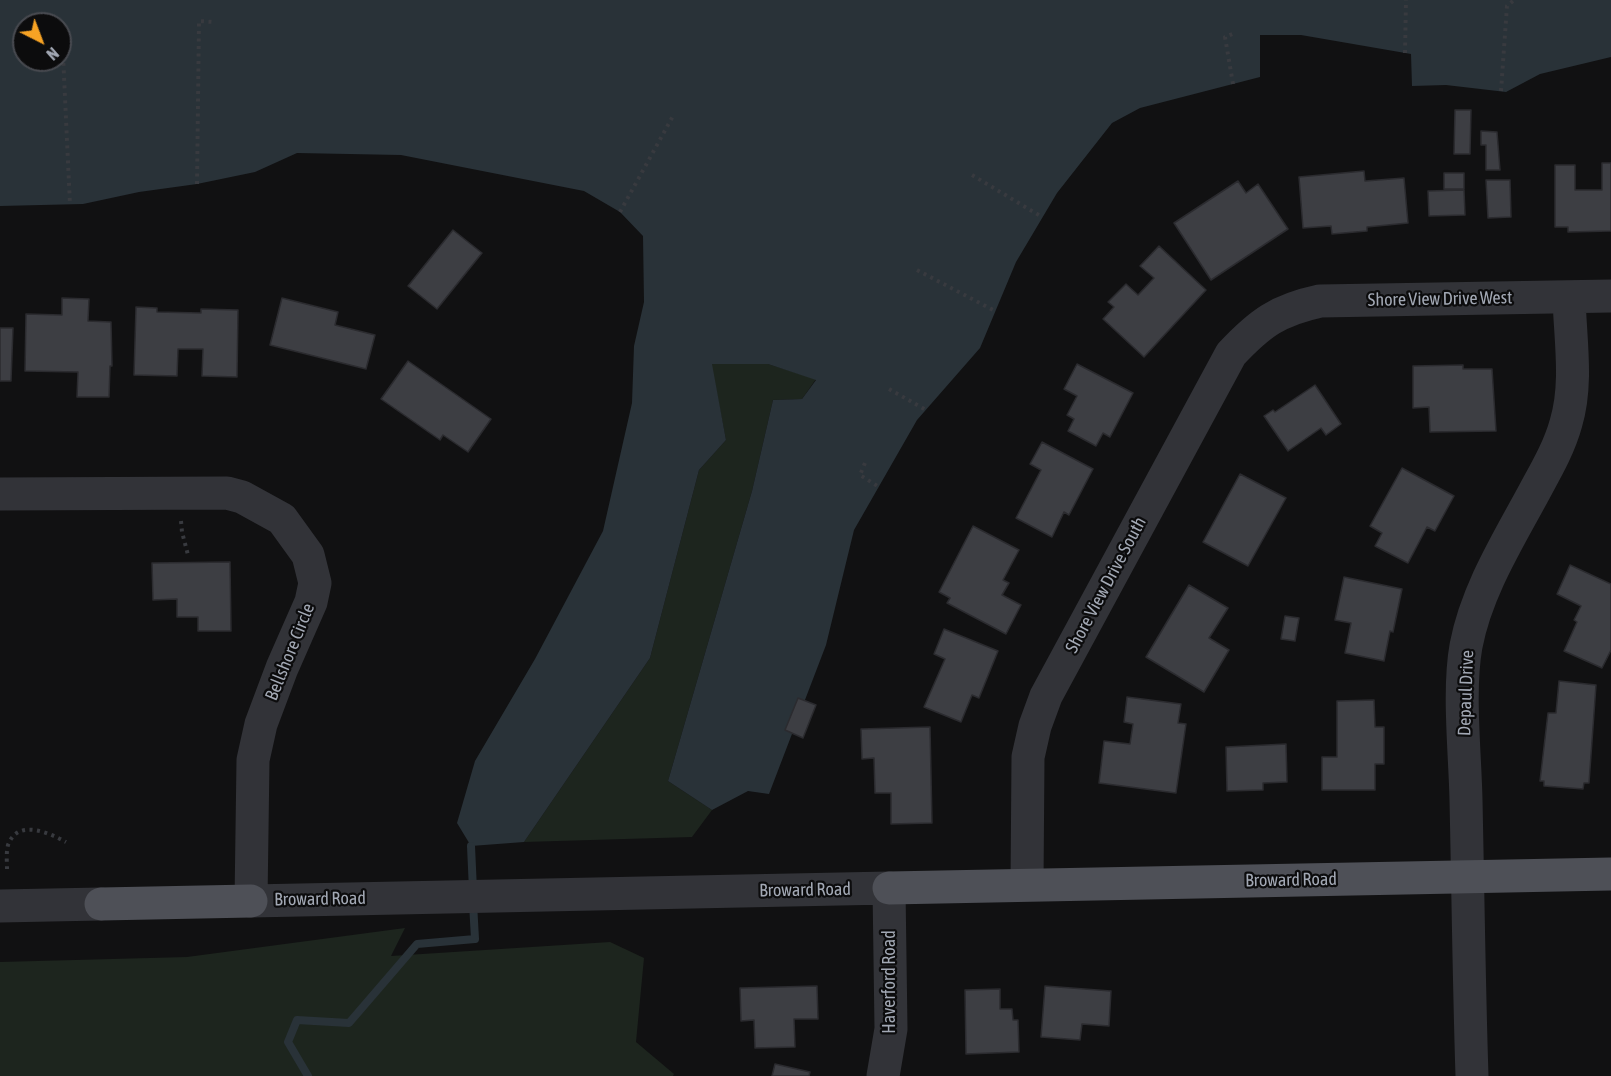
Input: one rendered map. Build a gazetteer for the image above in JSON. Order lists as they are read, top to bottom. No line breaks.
{"streets":{"main road":["Broward Road"],"street":["Shore View Drive West","Shore View Drive South","Bellshore Circle","Depaul Drive","Haverford Road"]},"crossings":[["Shore View Drive West","Shore View Drive South"],["Shore View Drive West","Depaul Drive"],["Shore View Drive South","Broward Road"],["Bellshore Circle","Broward Road"],["Depaul Drive","Broward Road"],["Broward Road","Haverford Road"]],"north":"bottom right"}
